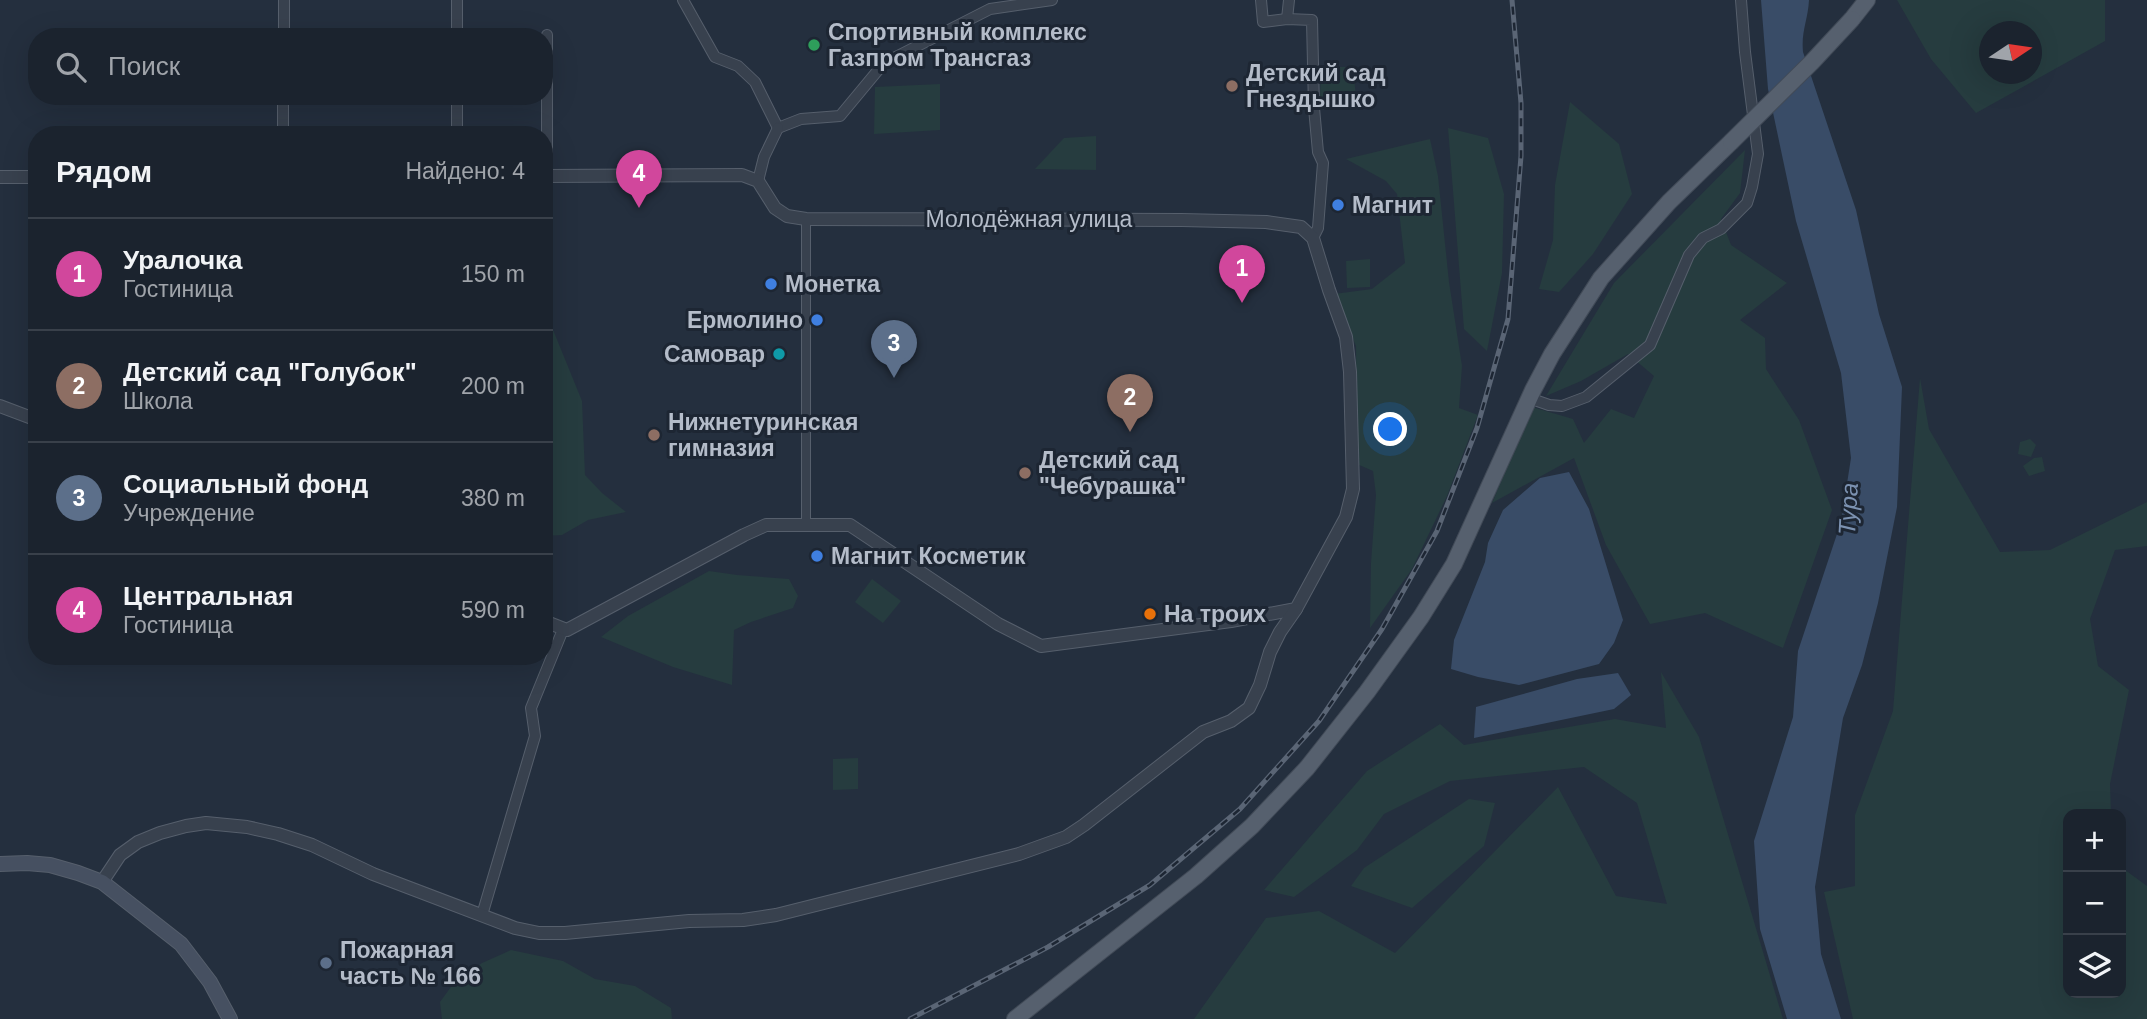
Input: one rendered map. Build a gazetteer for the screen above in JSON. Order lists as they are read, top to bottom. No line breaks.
{"streets":{"street":["Молодёжная улица"]},"water":["Тура"],"places":["Спортивный комплекс Газпром Трансгаз","Детский сад Гнездышко","Магнит","Монетка","Ермолино","Самовар","Нижнетуринская гимназия","Детский сад \"Чебурашка\"","Магнит Косметик","На троих","Пожарная часть № 166"],"north":"right","page":{"search":"Поиск","heading":["Рядом","Найдено: 4"],"pins":["4","1","3","2"],"list":[{"mark":"1","name":"Уралочка","note":"Гостиница","value":"150 m"},{"mark":"2","name":"Детский сад \"Голубок\"","note":"Школа","value":"200 m"},{"mark":"3","name":"Социальный фонд","note":"Учреждение","value":"380 m"},{"mark":"4","name":"Центральная","note":"Гостиница","value":"590 m"}],"map_buttons":["+","−"]}}
